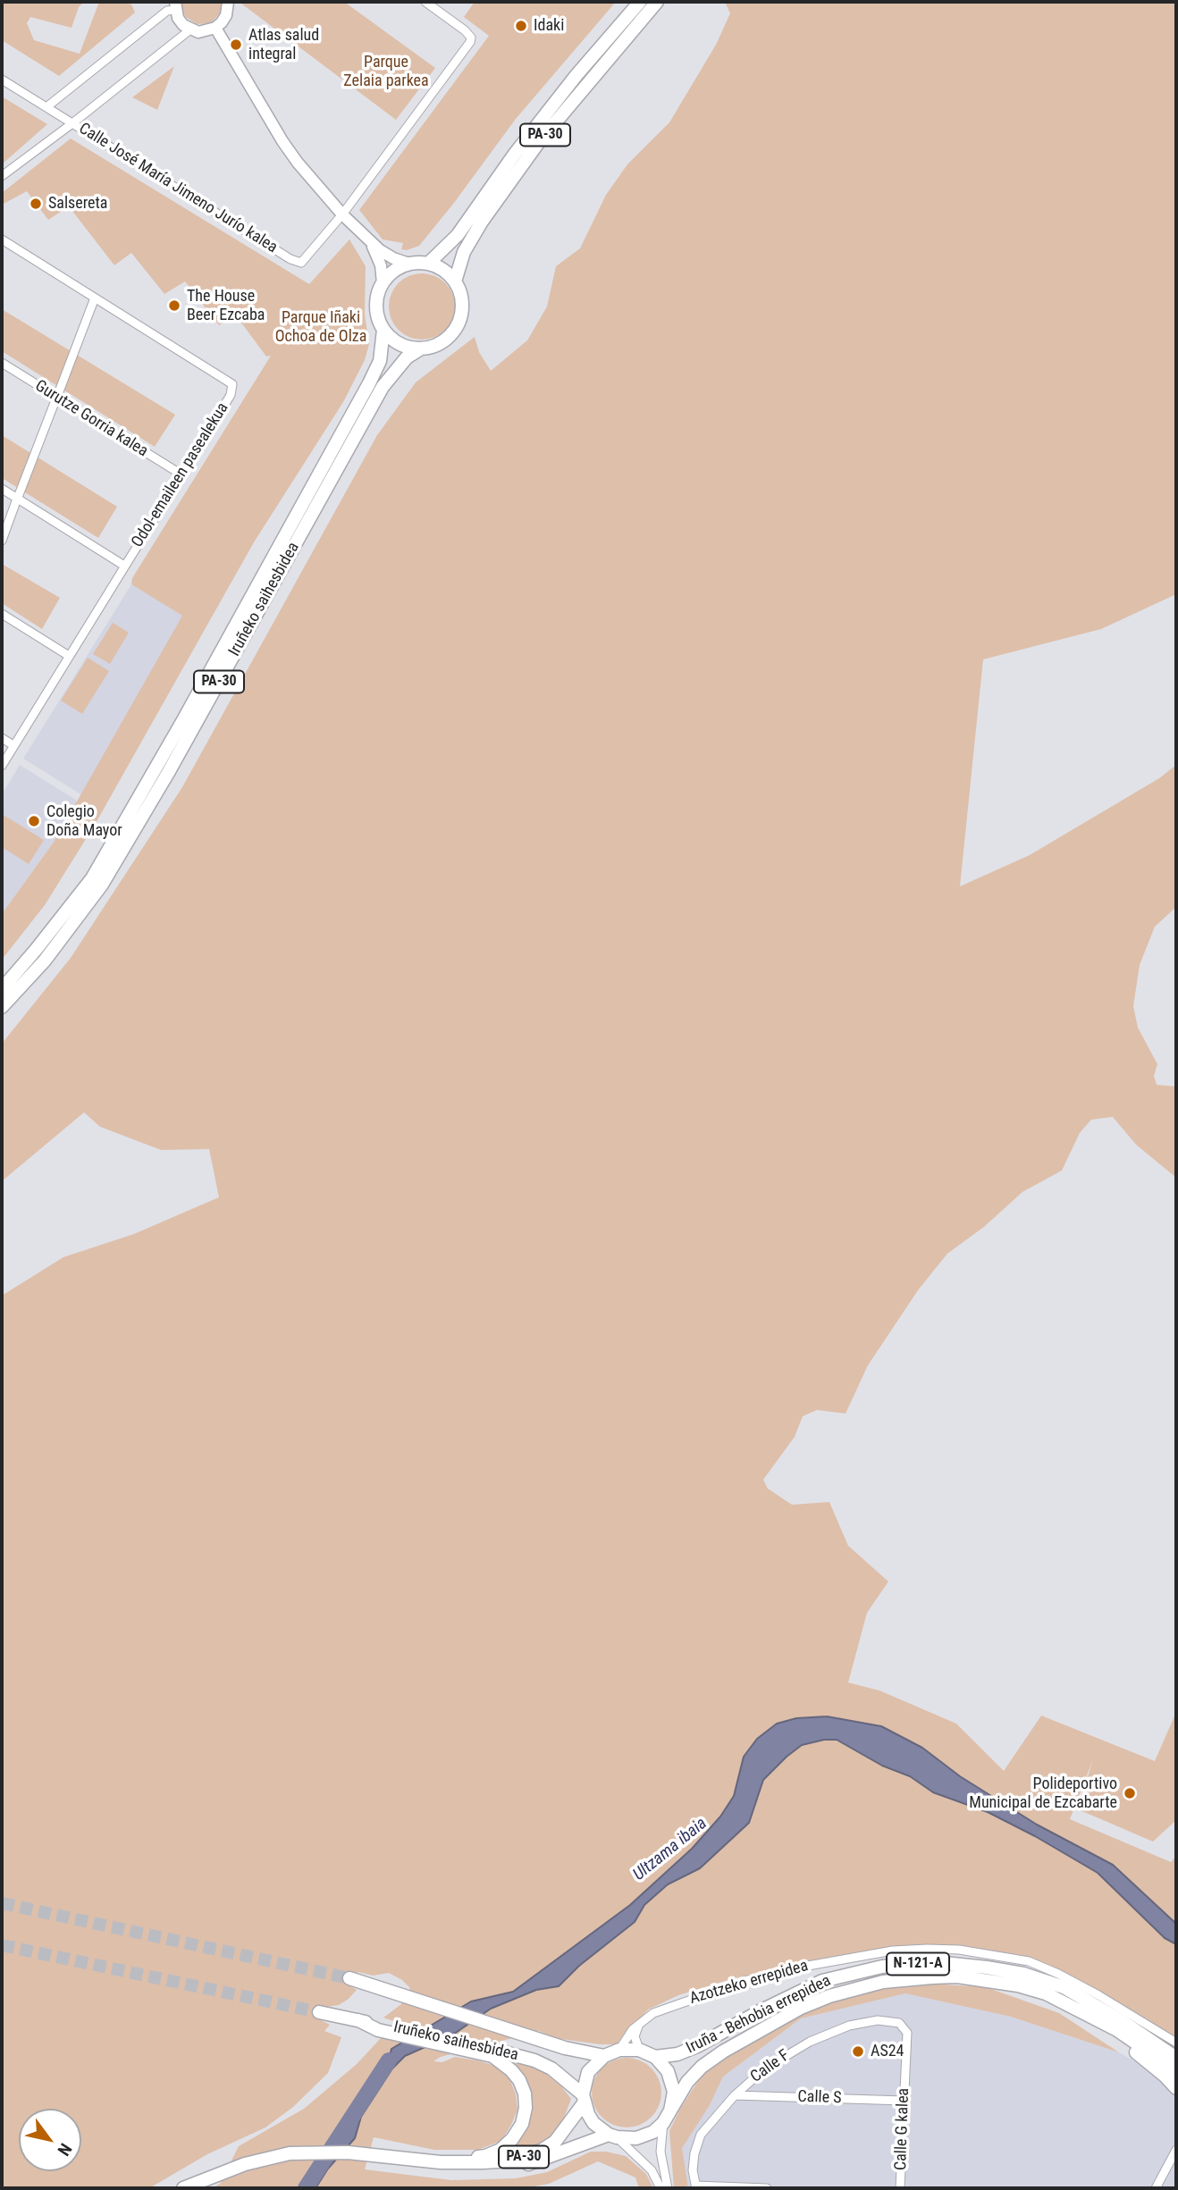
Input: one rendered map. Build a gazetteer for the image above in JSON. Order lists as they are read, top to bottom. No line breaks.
{"streets":{"highway":["PA-30","Iruñeko saihesbidea","N-121-A","Iruña - Behobia errepidea"],"street":["Calle José María Jimeno Jurío kalea","Gurutze Gorria kalea","Odol-emaileen pasealekua","Azotzeko errepidea","Calle F","Calle S","Calle G kalea"]},"crossings":[["PA-30","Iruñeko saihesbidea"],["PA-30","Azotzeko errepidea"],["PA-30","Iruña - Behobia errepidea"],["Gurutze Gorria kalea","Odol-emaileen pasealekua"],["Iruñeko saihesbidea","Azotzeko errepidea"],["Iruñeko saihesbidea","Iruña - Behobia errepidea"],["Azotzeko errepidea","Iruña - Behobia errepidea"],["Calle F","Calle S"],["Calle F","Calle G kalea"],["Calle S","Calle G kalea"]],"water":["Ultzama ibaia"],"parks":["Parque Zelaia parkea","Parque Iñaki Ochoa de Olza"],"places":["Idaki","Atlas salud integral","Salsereta","The House Beer Ezcaba","Colegio Doña Mayor","Polideportivo Municipal de Ezcabarte","AS24"],"north":"bottom right"}
